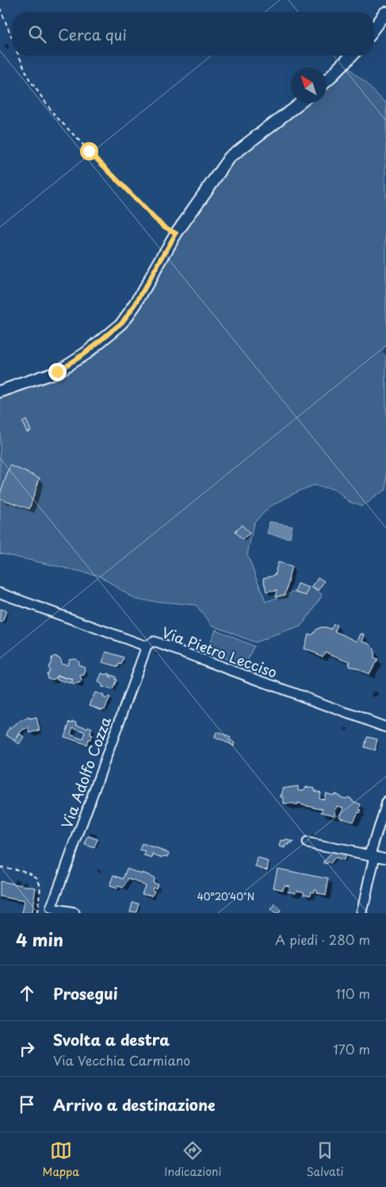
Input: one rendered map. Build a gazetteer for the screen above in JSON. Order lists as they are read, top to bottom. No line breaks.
{"streets":{"street":["Via Pietro Lecciso","Via Adolfo Cozza"]},"crossings":[["Via Pietro Lecciso","Via Adolfo Cozza"]],"north":"top left","page":{"search":"Cerca qui","heading":["4 min","A piedi · 280 m"],"list":[["Prosegui","110 m"],["Svolta a destra","Via Vecchia Carmiano","170 m"],"Arrivo a destinazione"],"nav":["Mappa","Indicazioni","Salvati"]},"coordinates":["40°20'40\"N"]}
